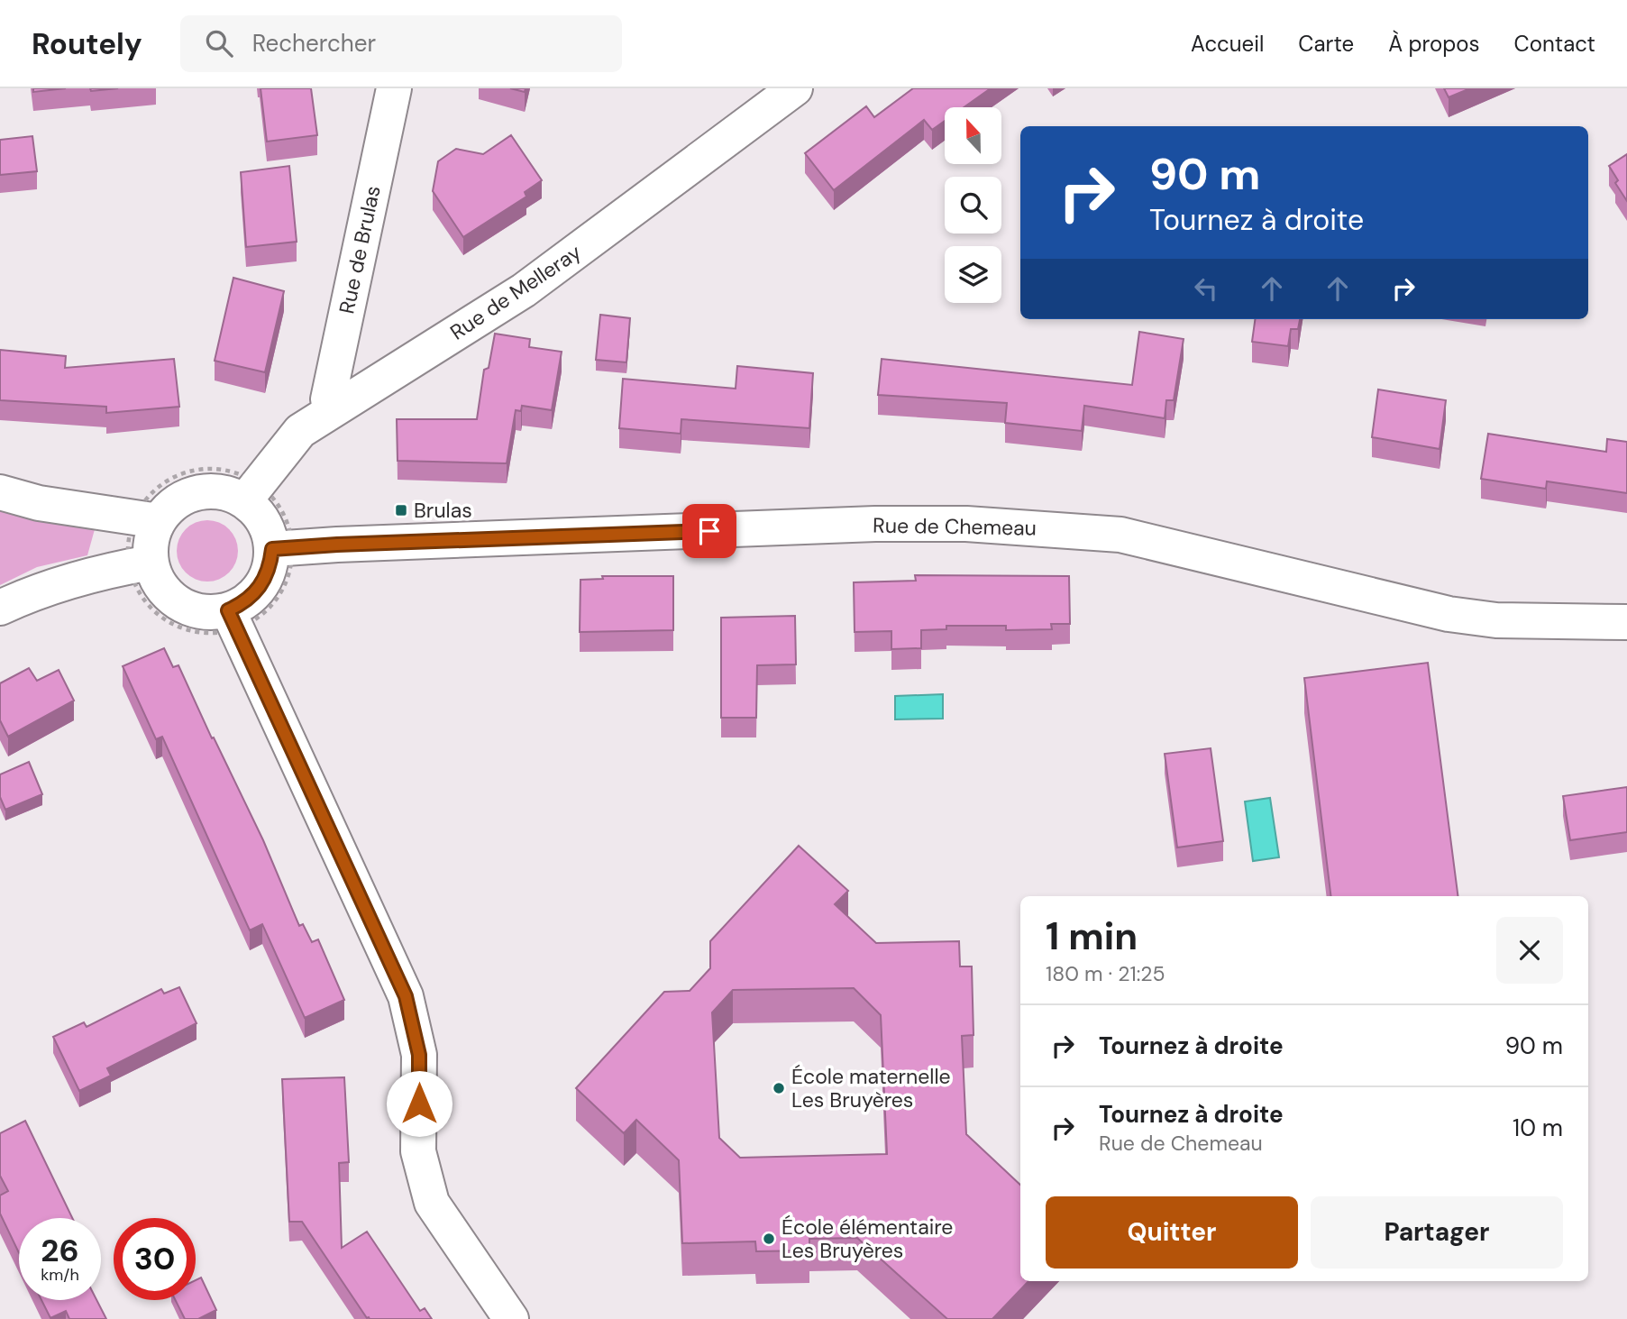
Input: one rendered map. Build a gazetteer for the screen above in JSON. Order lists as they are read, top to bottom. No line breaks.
{"streets":{"street":["Rue de Brulas","Rue de Melleray","Rue de Chemeau"]},"crossings":[["Rue de Brulas","Rue de Melleray"],["Rue de Melleray","Rue de Chemeau"]],"places":{"transit":["Brulas"],"other":["École maternelle Les Bruyères","École élémentaire Les Bruyères"]},"north":"top","page":{"header":"Routely","search":"Rechercher","nav":["Accueil","Carte","À propos","Contact"],"turn":["90 m","Tournez à droite"],"heading":["1 min","180 m · 21:25"],"list":[{"name":"Tournez à droite","value":"90 m"},{"name":"Tournez à droite","note":"Rue de Chemeau","value":"10 m"}],"buttons":["Quitter","Partager"],"speed":"26 km/h","limit":"30"}}
